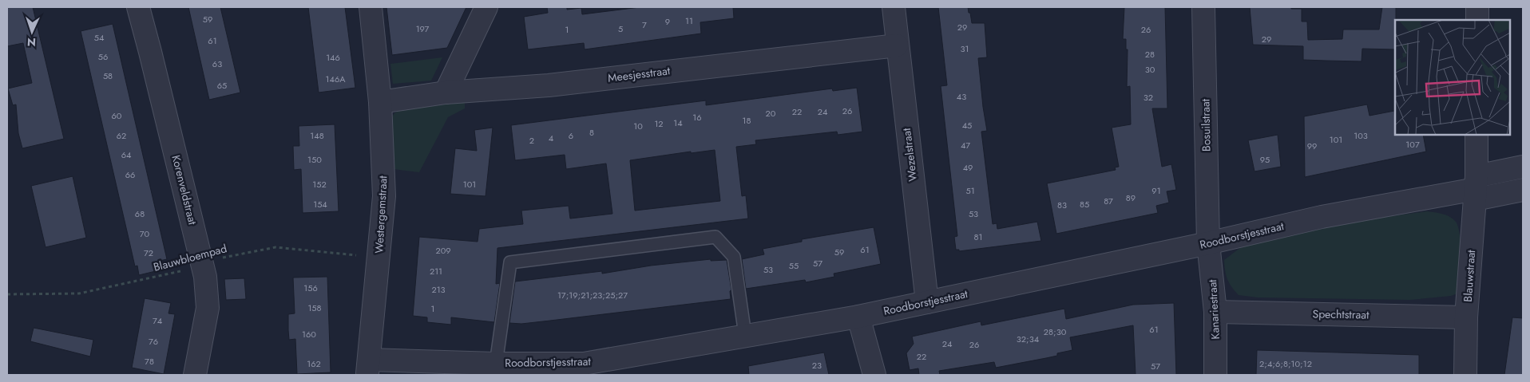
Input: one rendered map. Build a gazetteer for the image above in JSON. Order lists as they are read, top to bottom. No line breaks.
{"streets":{"street":["Meesjesstraat","Bosuilstraat","Wezelstraat","Korenveldstraat","Westergemstraat","Roodborstjesstraat","Blauwstraat","Kanariestraat","Spechtstraat"],"path":["Blauwbloempad"]},"crossings":[["Meesjesstraat","Wezelstraat"],["Meesjesstraat","Westergemstraat"],["Bosuilstraat","Roodborstjesstraat"],["Bosuilstraat","Kanariestraat"],["Wezelstraat","Roodborstjesstraat"],["Korenveldstraat","Blauwbloempad"],["Westergemstraat","Roodborstjesstraat"],["Westergemstraat","Blauwbloempad"],["Roodborstjesstraat","Blauwstraat"],["Roodborstjesstraat","Kanariestraat"],["Blauwstraat","Spechtstraat"],["Kanariestraat","Spechtstraat"]],"house_numbers":["59","11","9","7","29","197","5","1","26","54","29","61","31","28","56","146","63","30","58","146A","65","43","32","26","22","24","20","60","16","18","14","12","45","10","8","62","148","6","103","4","101","2","107","47","99","64","150","95","49","66","152","101","51","91","89","87","154","85","83","68","53","70","81","61","209","59","72","57","55","53","211","156","213","17;19;21;23;25;27","158","1","74","61","28;30","160","32;34","76","24","26","22","78","162","2;4;6;8;10;12","23","57"],"north":"bottom"}
